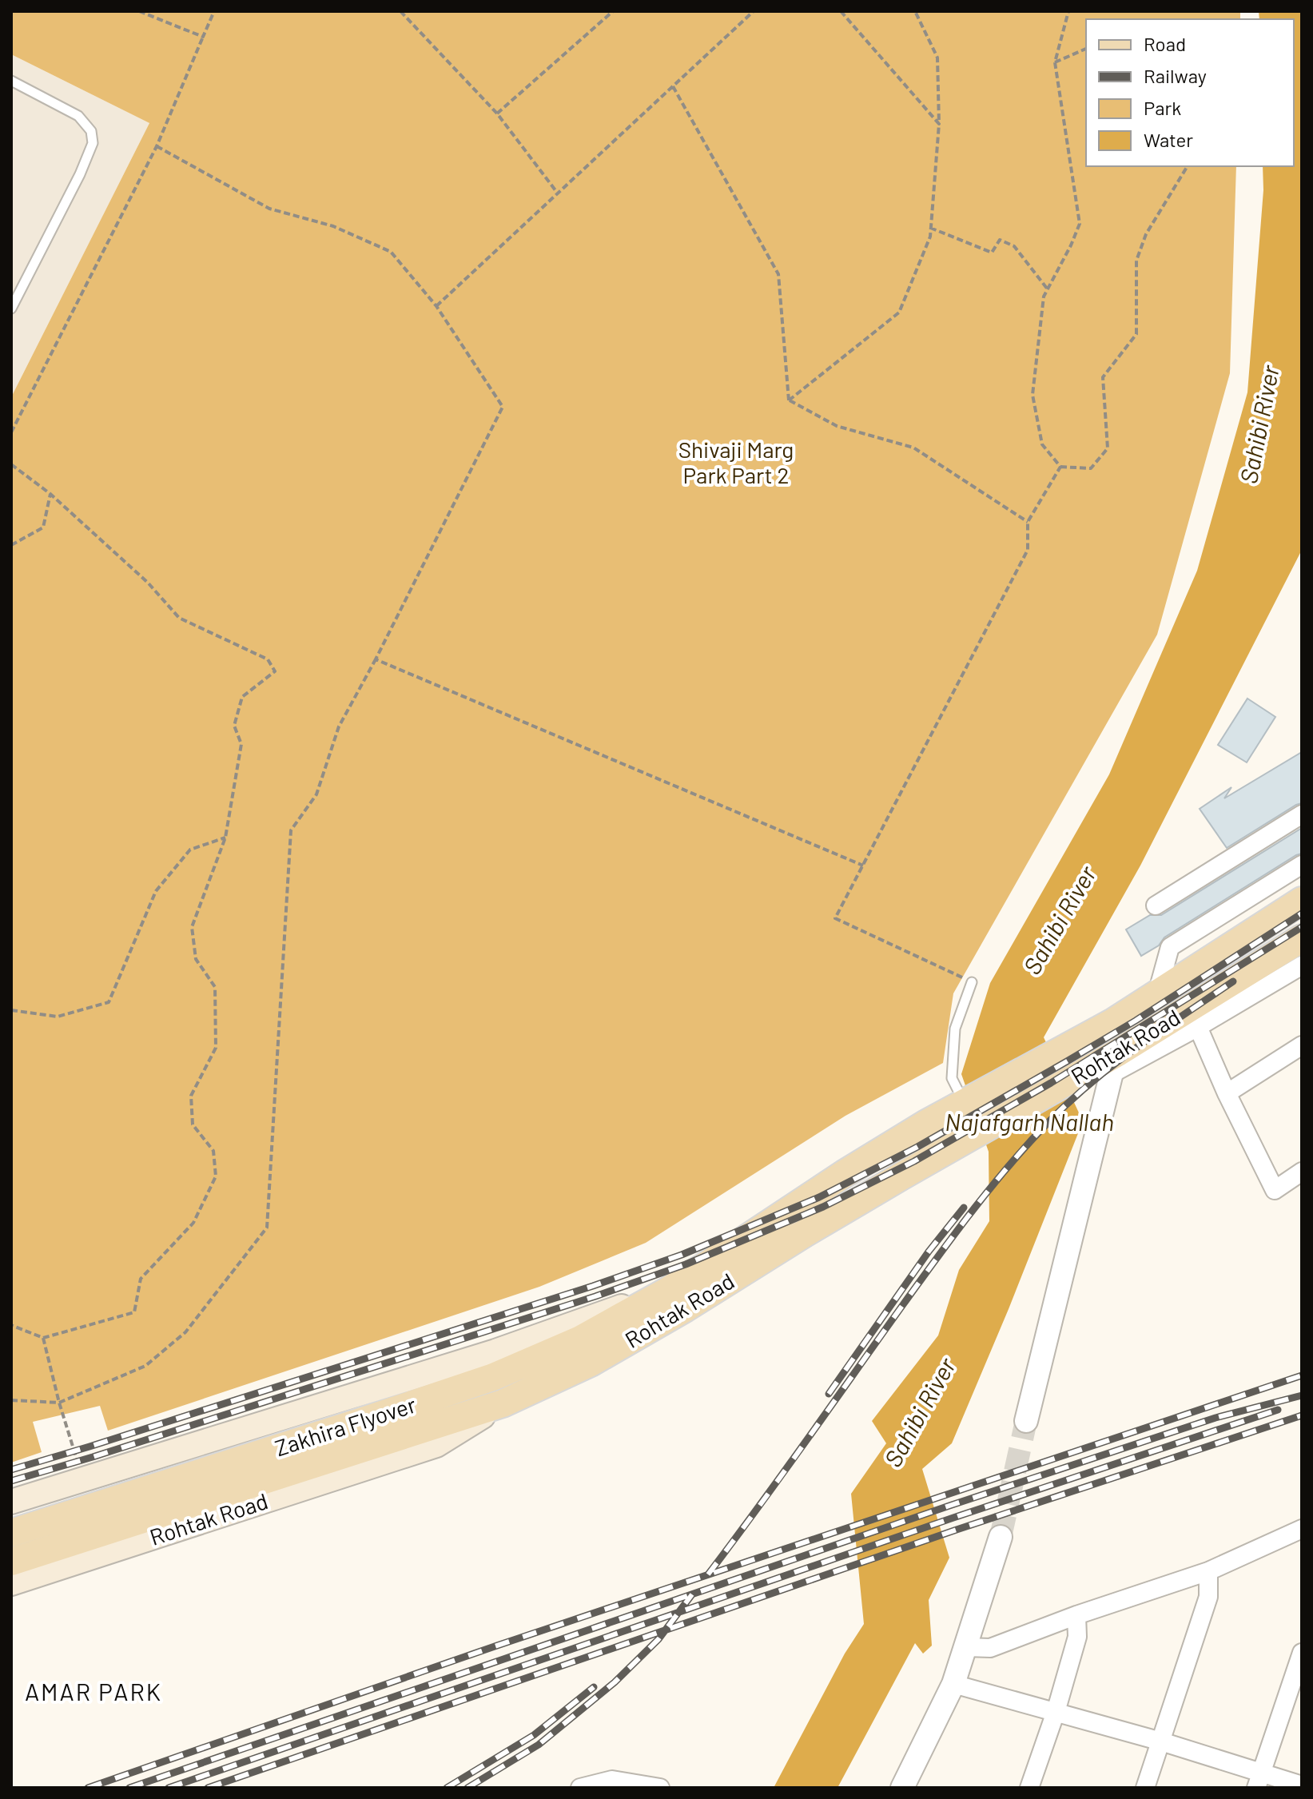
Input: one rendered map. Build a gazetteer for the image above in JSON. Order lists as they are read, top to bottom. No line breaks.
{"streets":{"main road":["Rohtak Road","Zakhira Flyover"]},"crossings":[["Rohtak Road","Zakhira Flyover"]],"districts":["AMAR PARK"],"water":["Sahibi River","Najafgarh Nallah"],"parks":["Shivaji Marg Park Part 2"],"legend":["Road","Railway","Park","Water"]}
